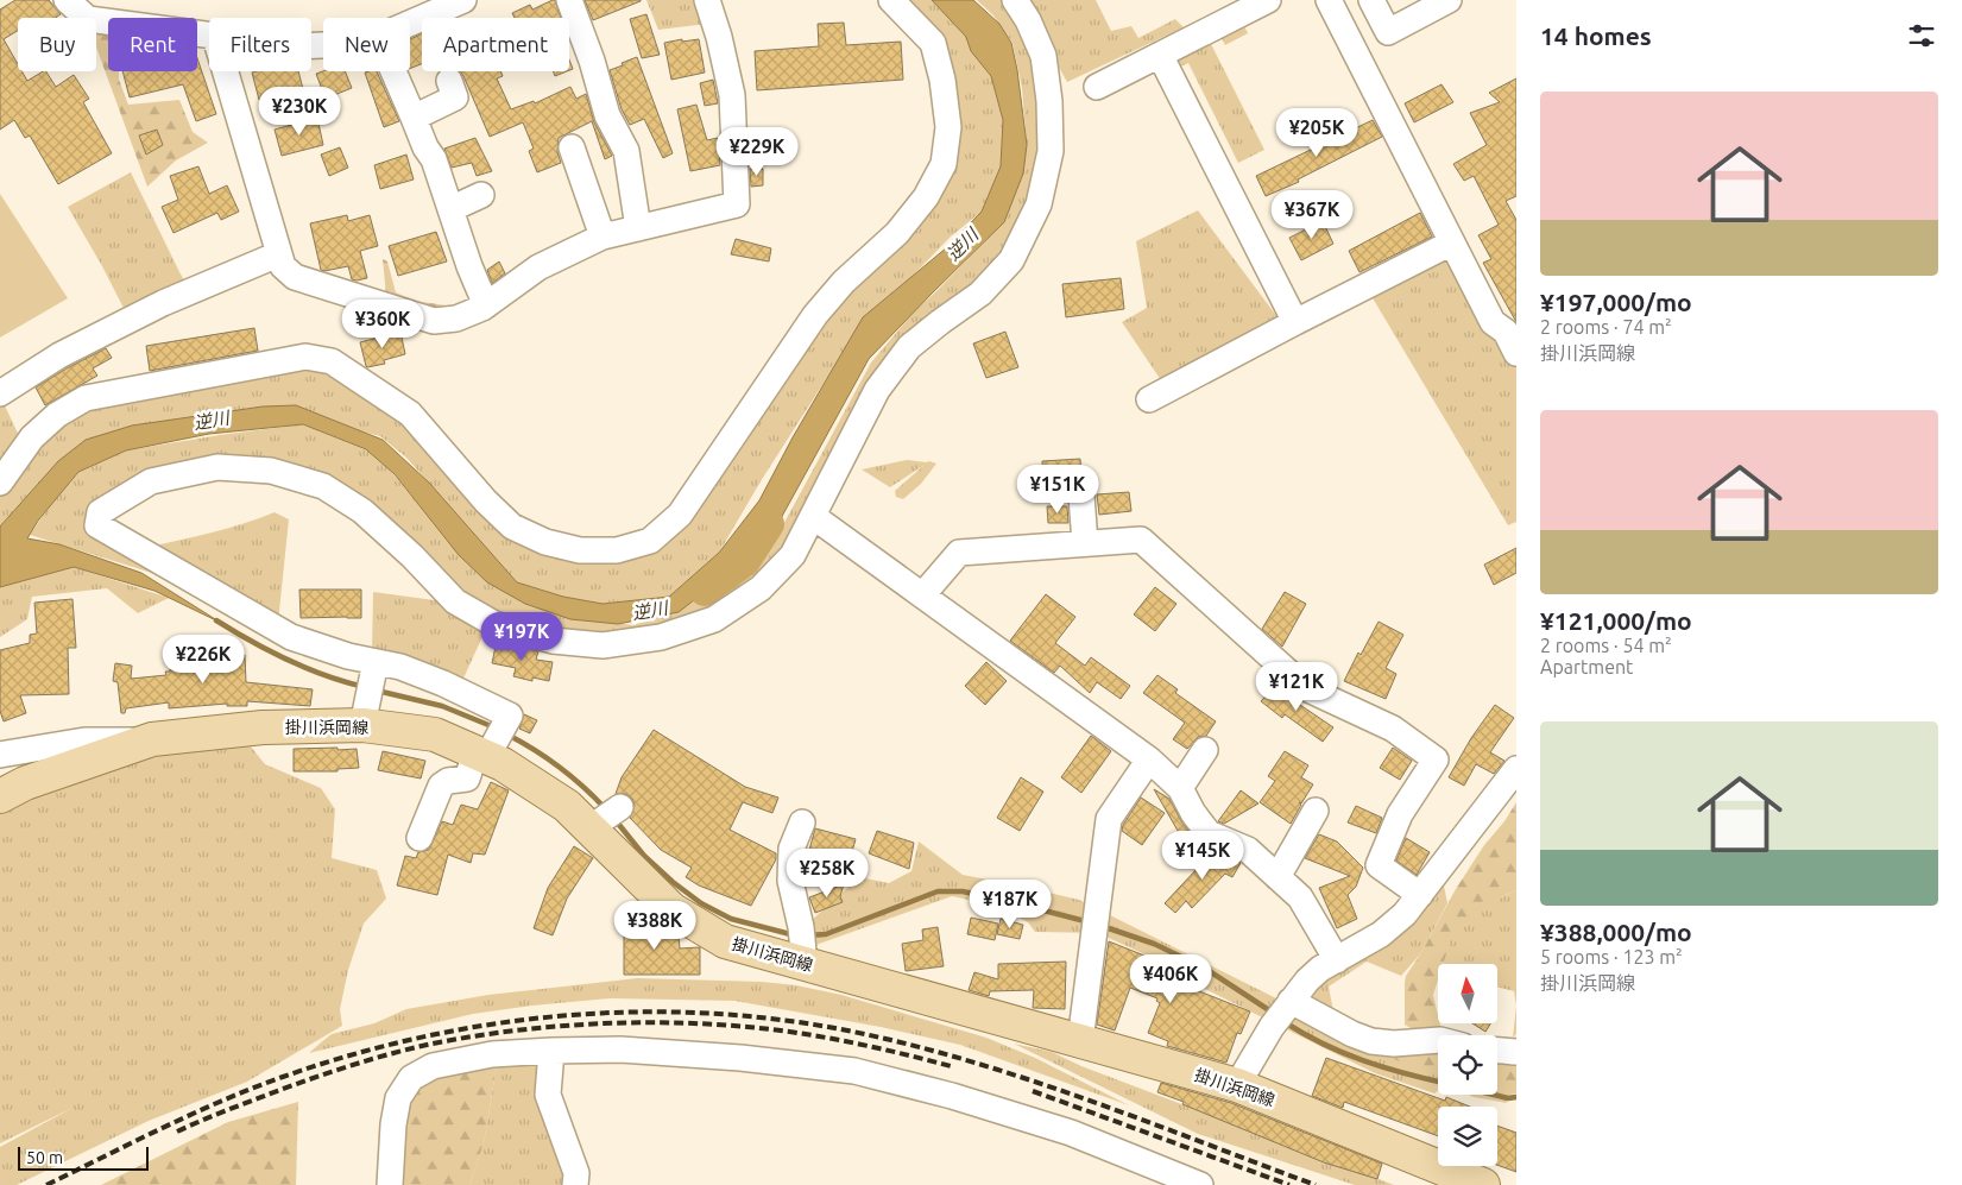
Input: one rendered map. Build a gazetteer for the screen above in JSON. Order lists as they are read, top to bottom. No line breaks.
{"streets":{"main road":["掛川浜岡線"]},"water":["逆川"],"scale_bar":"50 m","north":"top","page":{"heading":"14 homes","chip":["Buy","Rent","Filters","New","Apartment"],"list":[{"name":"¥197,000/mo","note":"2 rooms · 74 m² · 掛川浜岡線"},{"name":"¥121,000/mo","note":"2 rooms · 54 m² · Apartment"},{"name":"¥388,000/mo","note":"5 rooms · 123 m² · 掛川浜岡線"}],"price":["¥230K","¥205K","¥229K","¥367K","¥360K","¥151K","¥197K","¥226K","¥121K","¥145K","¥258K","¥187K","¥388K","¥406K"],"scale":"50 m"}}
